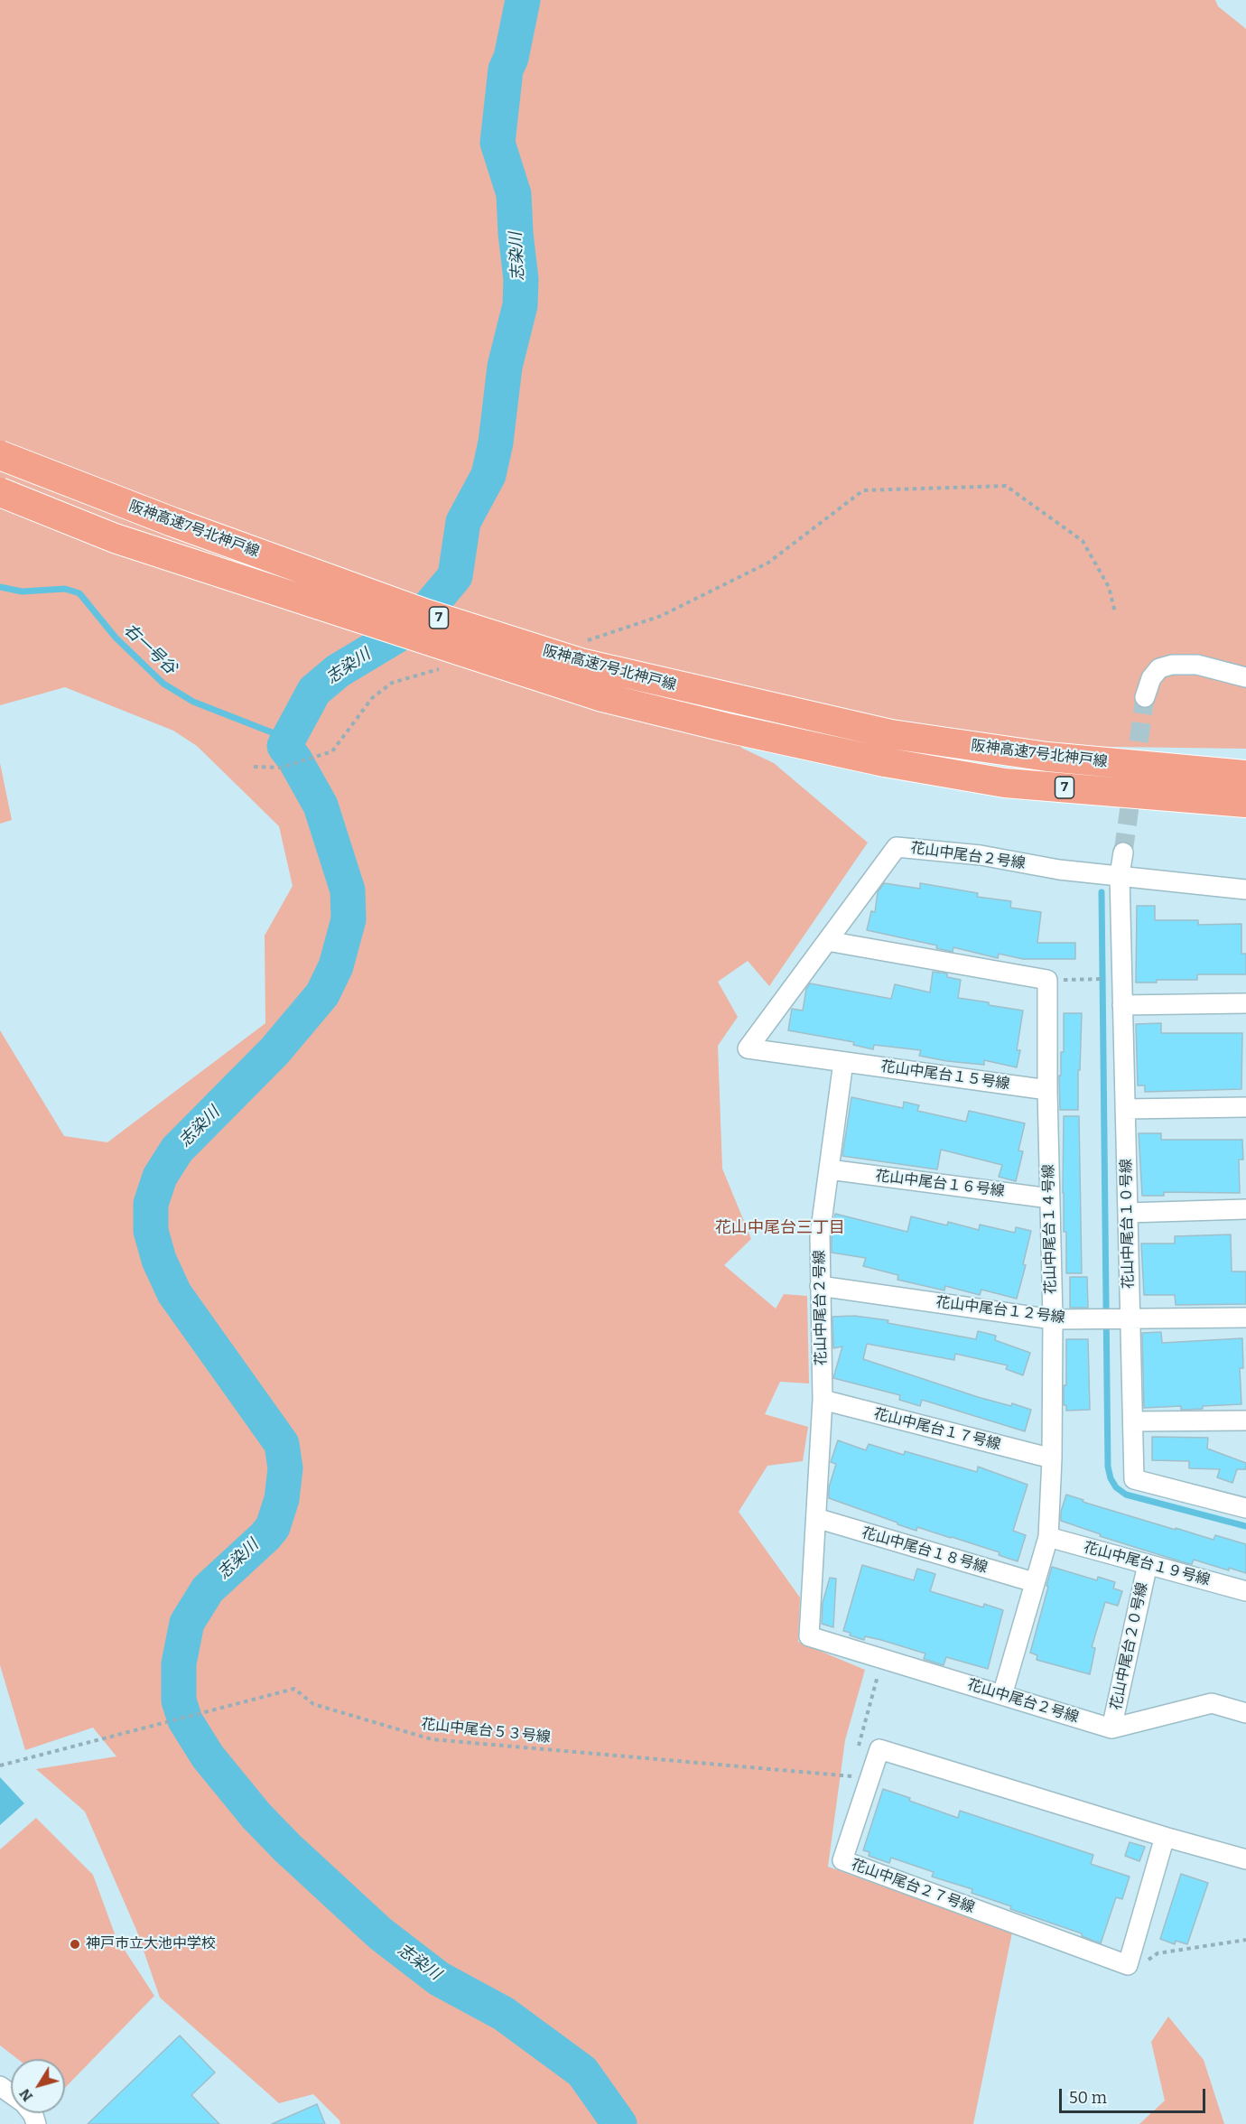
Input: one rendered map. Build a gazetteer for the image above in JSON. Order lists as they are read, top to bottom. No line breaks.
{"streets":{"highway":["阪神高速7号北神戸線","7"],"street":["花山中尾台２号線","花山中尾台１５号線","花山中尾台１６号線","花山中尾台１０号線","花山中尾台１４号線","花山中尾台１２号線","花山中尾台１７号線","花山中尾台１８号線","花山中尾台１９号線","花山中尾台２０号線","花山中尾台２７号線"],"path":["花山中尾台５３号線"]},"crossings":[["花山中尾台２号線","花山中尾台１５号線"],["花山中尾台２号線","花山中尾台１６号線"],["花山中尾台２号線","花山中尾台１０号線"],["花山中尾台２号線","花山中尾台１４号線"],["花山中尾台２号線","花山中尾台１２号線"],["花山中尾台２号線","花山中尾台１７号線"],["花山中尾台２号線","花山中尾台１８号線"],["花山中尾台２号線","花山中尾台２０号線"],["花山中尾台１５号線","花山中尾台１４号線"],["花山中尾台１６号線","花山中尾台１４号線"],["花山中尾台１０号線","花山中尾台１２号線"],["花山中尾台１４号線","花山中尾台１２号線"],["花山中尾台１４号線","花山中尾台１７号線"],["花山中尾台１４号線","花山中尾台１８号線"],["花山中尾台１４号線","花山中尾台１９号線"],["花山中尾台１９号線","花山中尾台２０号線"],["花山中尾台５３号線","花山中尾台２７号線"]],"districts":["花山中尾台三丁目"],"water":["志染川","右一号谷"],"places":["神戸市立大池中学校"],"scale_bar":"50 m","north":"bottom left"}
